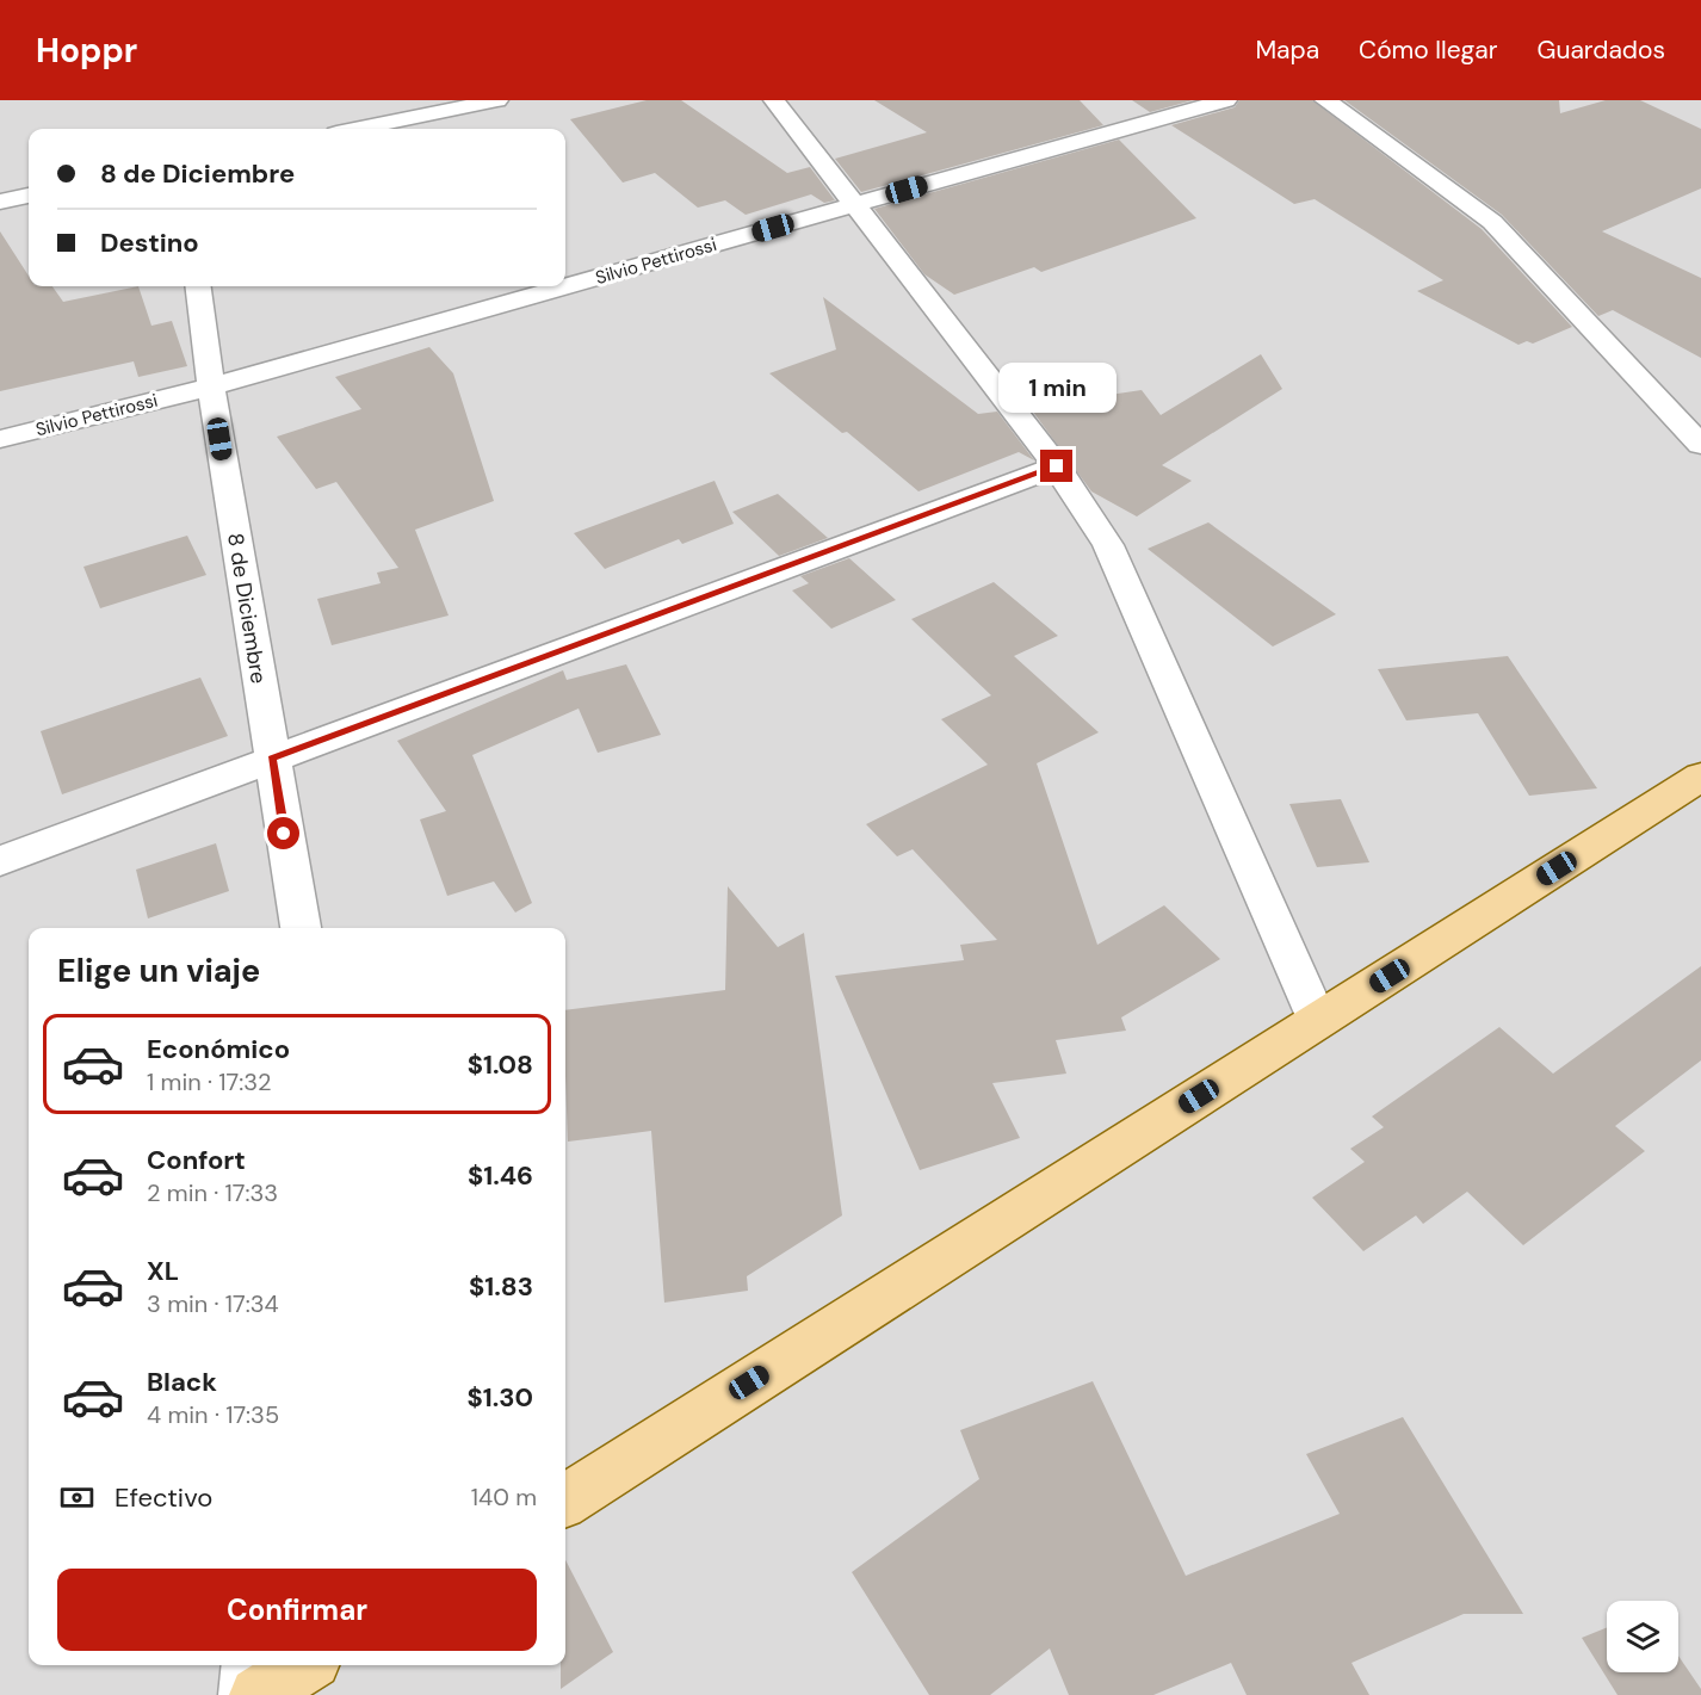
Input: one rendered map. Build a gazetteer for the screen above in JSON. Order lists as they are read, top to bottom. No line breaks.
{"streets":{"street":["Silvio Pettirossi","8 de Diciembre"]},"crossings":[["Silvio Pettirossi","8 de Diciembre"]],"page":{"header":"Hoppr","nav":["Mapa","Cómo llegar","Guardados"],"banner":["8 de Diciembre","Destino"],"bubble":"1 min","heading":"Elige un viaje","list":[{"name":"Económico","note":"1 min · 17:32","value":"$1.08"},{"name":"Confort","note":"2 min · 17:33","value":"$1.46"},{"name":"XL","note":"3 min · 17:34","value":"$1.83"},{"name":"Black","note":"4 min · 17:35","value":"$1.30"}],"pay":["Efectivo","140 m"],"buttons":"Confirmar"}}
